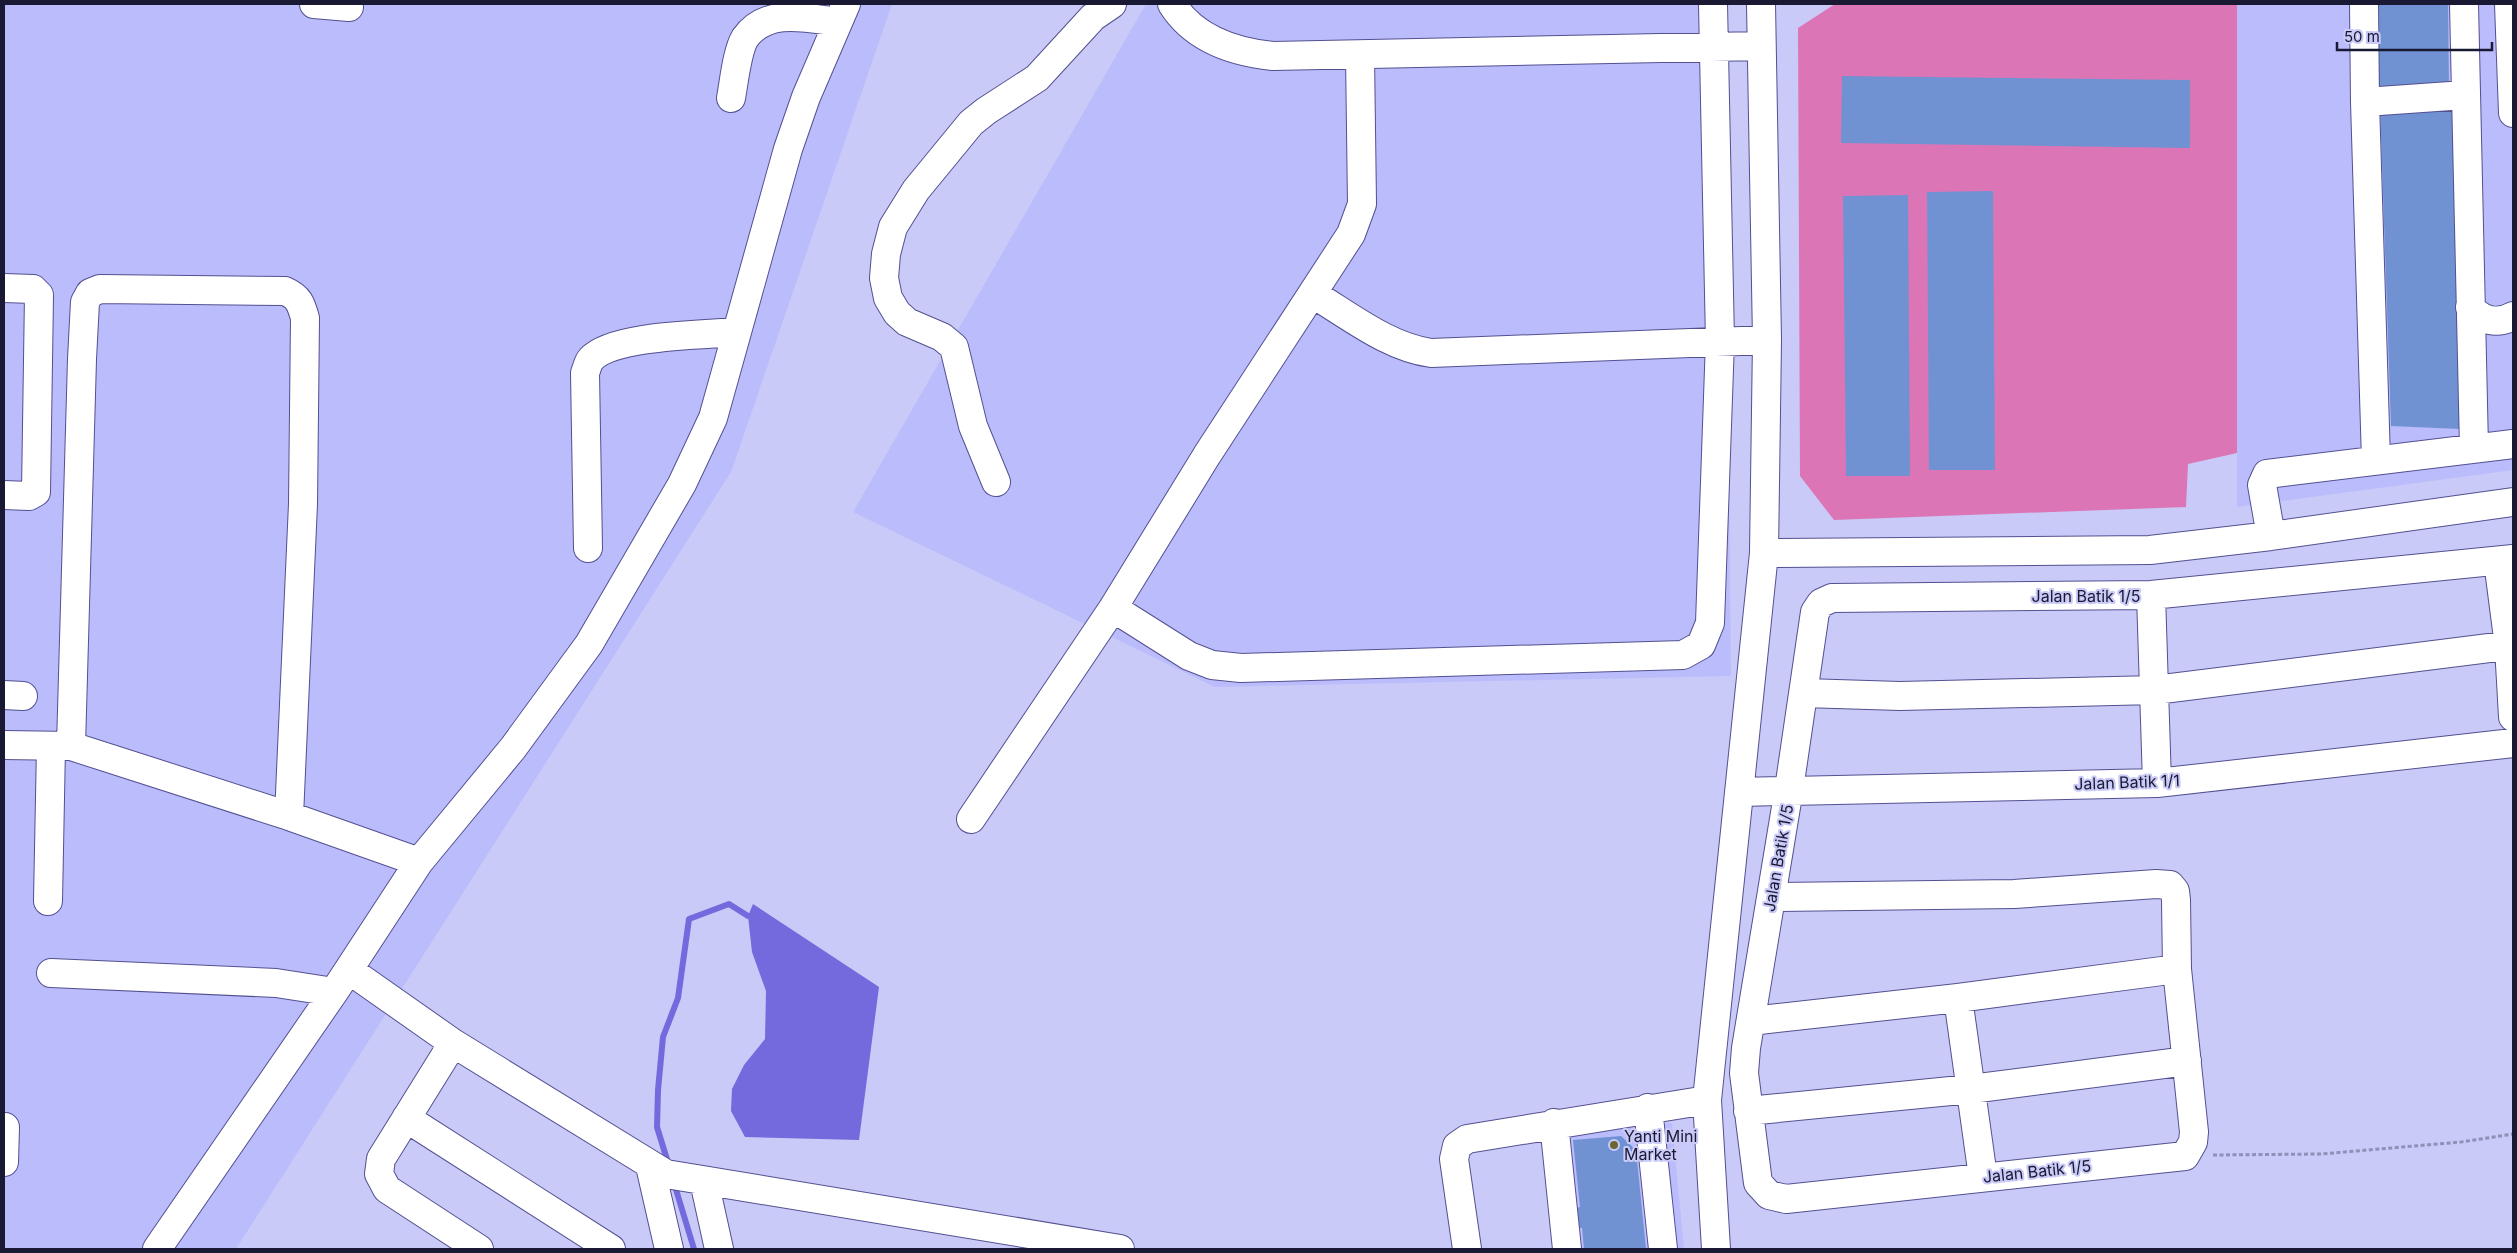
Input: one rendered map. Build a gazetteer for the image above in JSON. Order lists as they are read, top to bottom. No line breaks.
{"streets":{"street":["Jalan Batik 1/5","Jalan Batik 1/1"]},"crossings":[["Jalan Batik 1/5","Jalan Batik 1/1"]],"places":["Yanti Mini Market"],"scale_bar":"50 m"}
